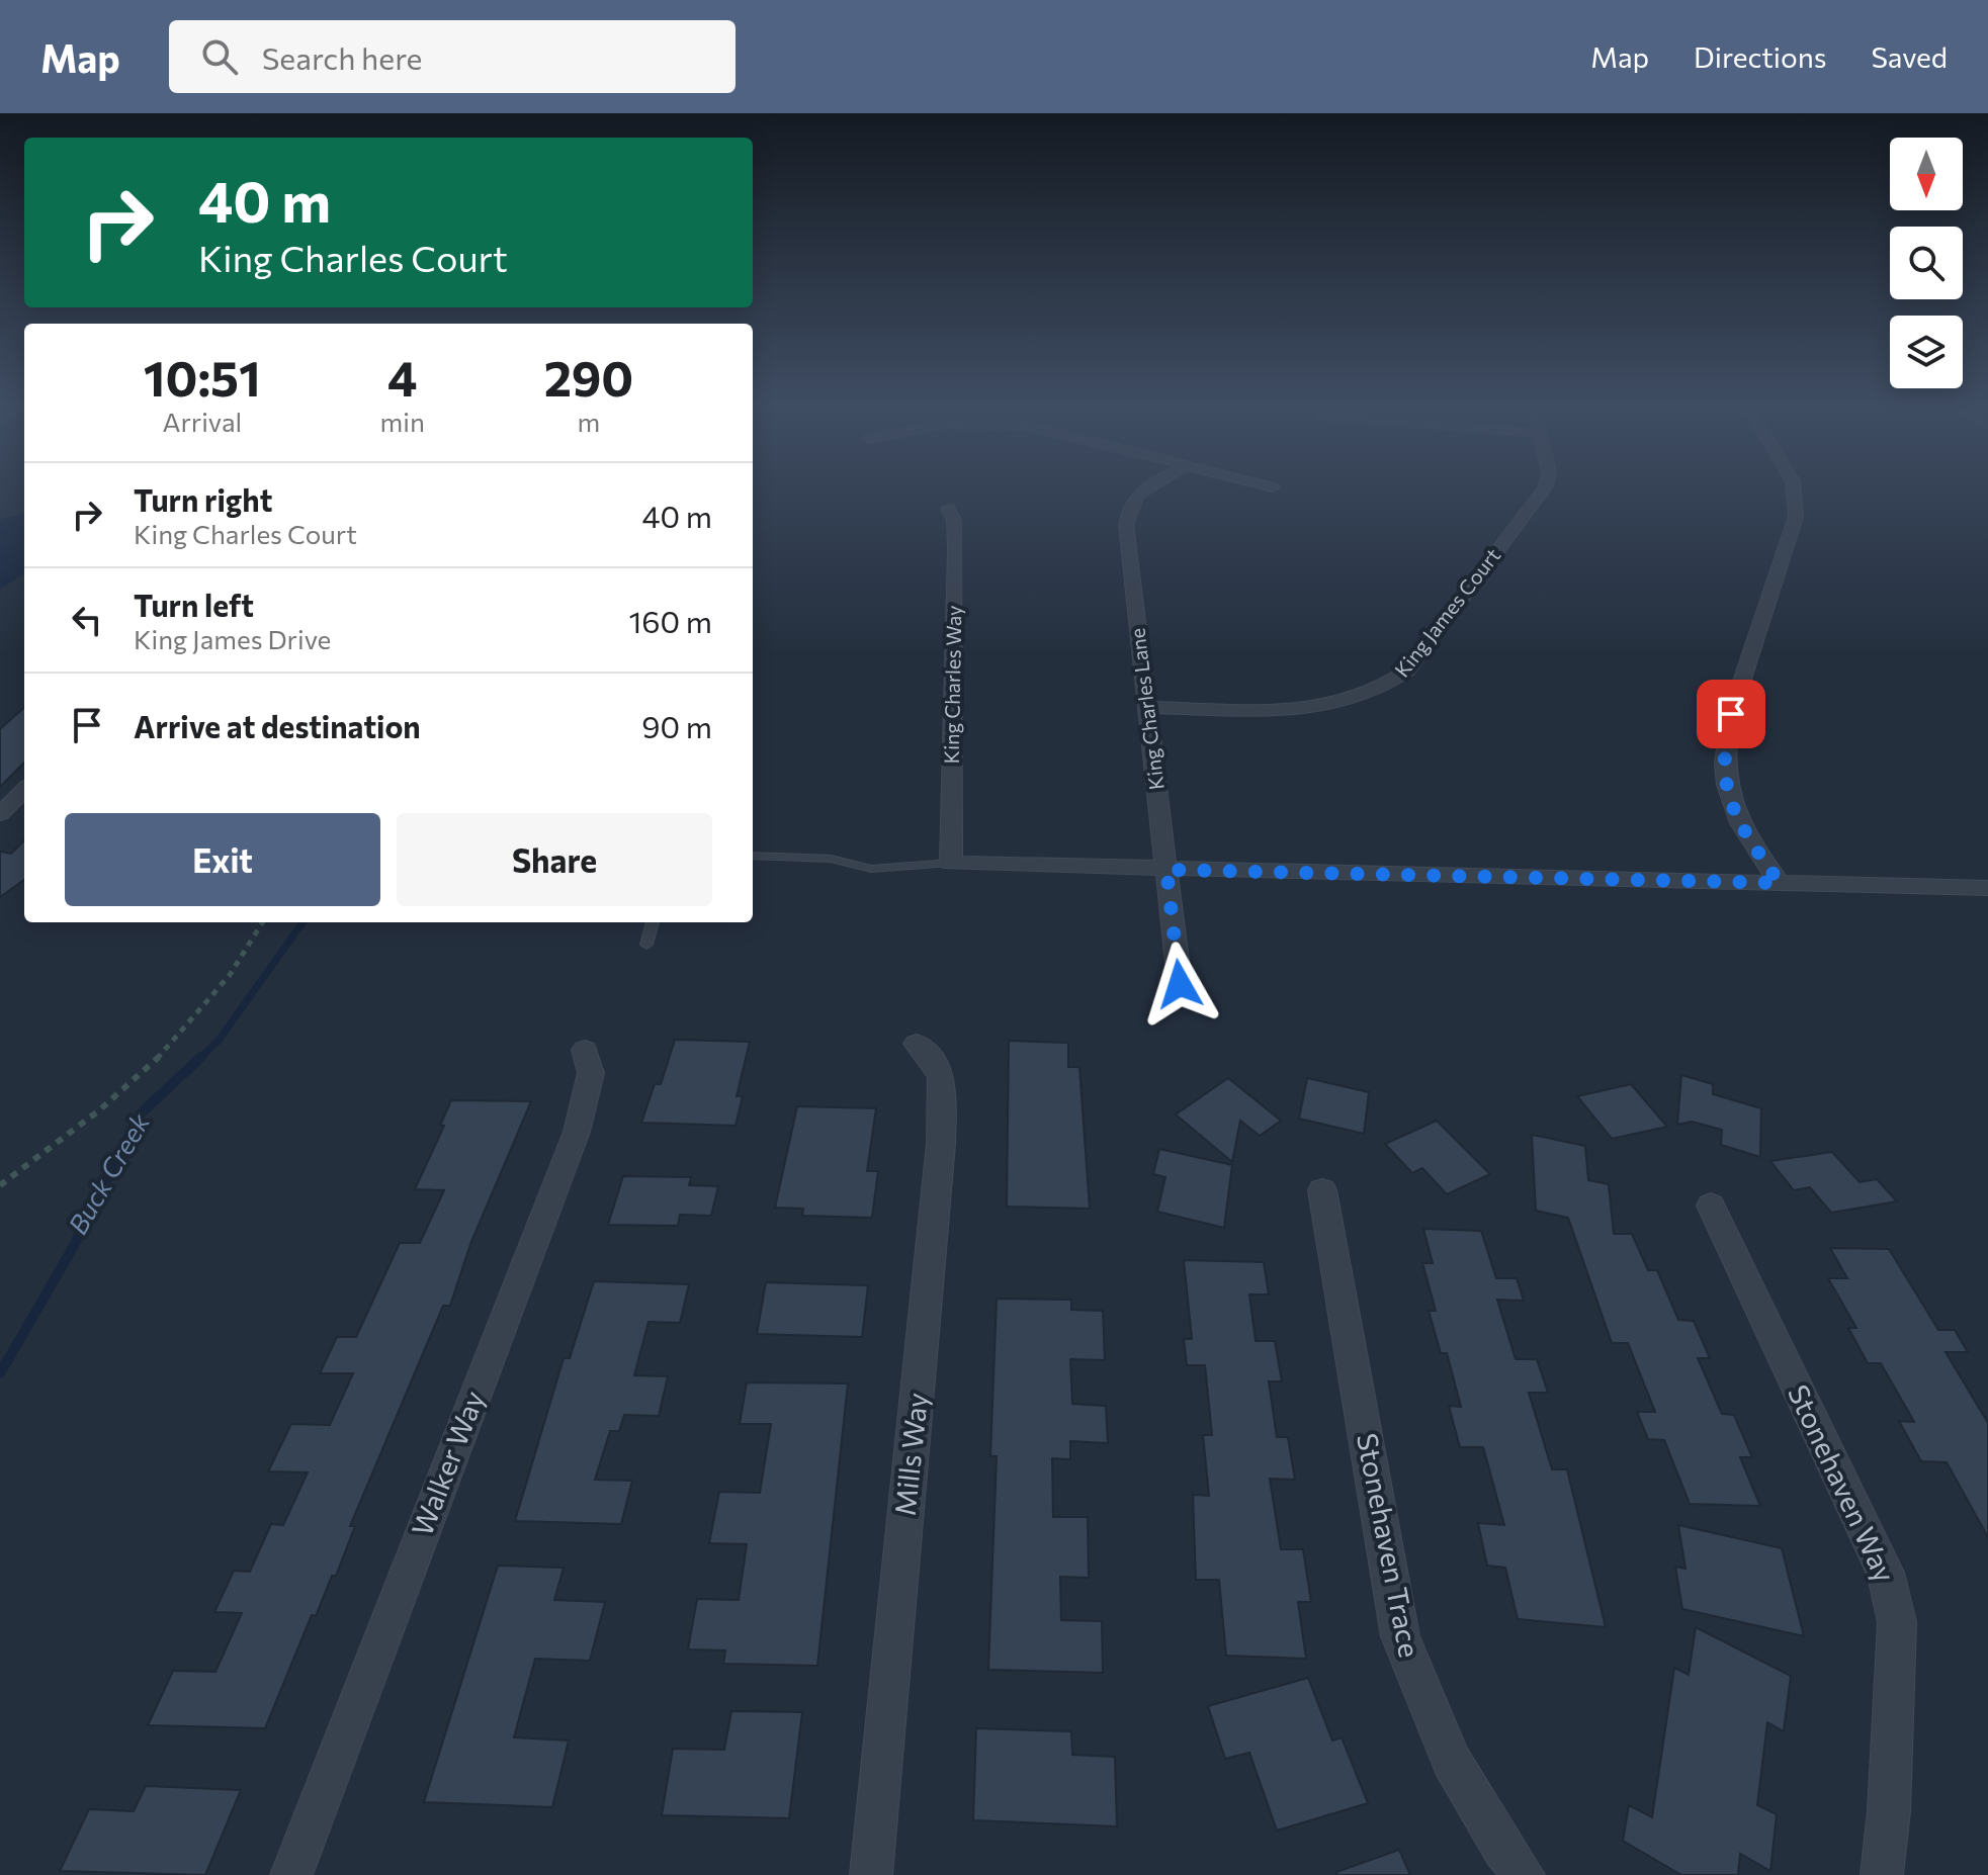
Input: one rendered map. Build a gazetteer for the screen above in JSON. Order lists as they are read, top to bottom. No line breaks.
{"streets":{"street":["King James Court","King Charles Way","King Charles Lane","Mills Way","Walker Way","Stonehaven Way","Stonehaven Trace"]},"crossings":[["King James Court","King Charles Lane"]],"water":["Buck Creek"],"north":"bottom","page":{"header":"Map","search":"Search here","nav":["Map","Directions","Saved"],"turn":["40 m","King Charles Court"],"eta":["10:51","Arrival","4","min","290","m"],"list":[{"name":"Turn right","note":"King Charles Court","value":"40 m"},{"name":"Turn left","note":"King James Drive","value":"160 m"},{"name":"Arrive at destination","value":"90 m"}],"buttons":["Exit","Share"]}}
